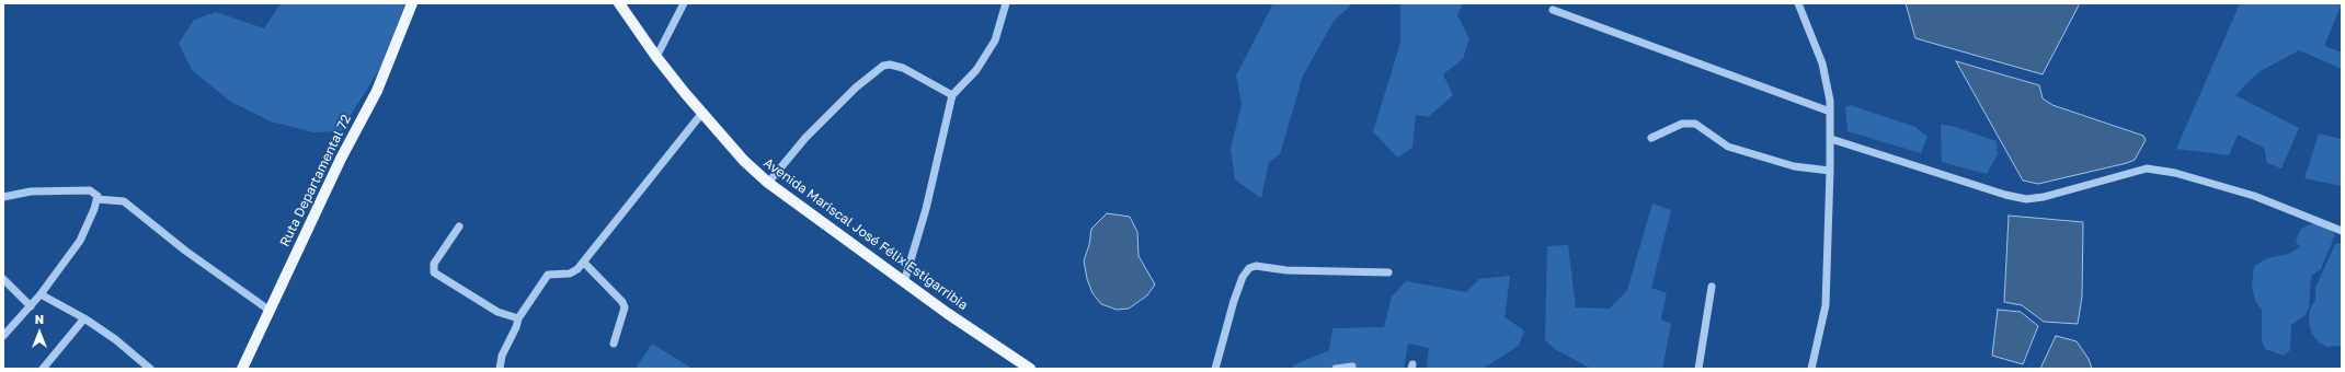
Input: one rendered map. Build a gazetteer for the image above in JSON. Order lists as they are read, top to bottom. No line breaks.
{"streets":{"main road":["Ruta Departamental 72","Avenida Mariscal José Félix Estigarribia"]},"north":"top"}
